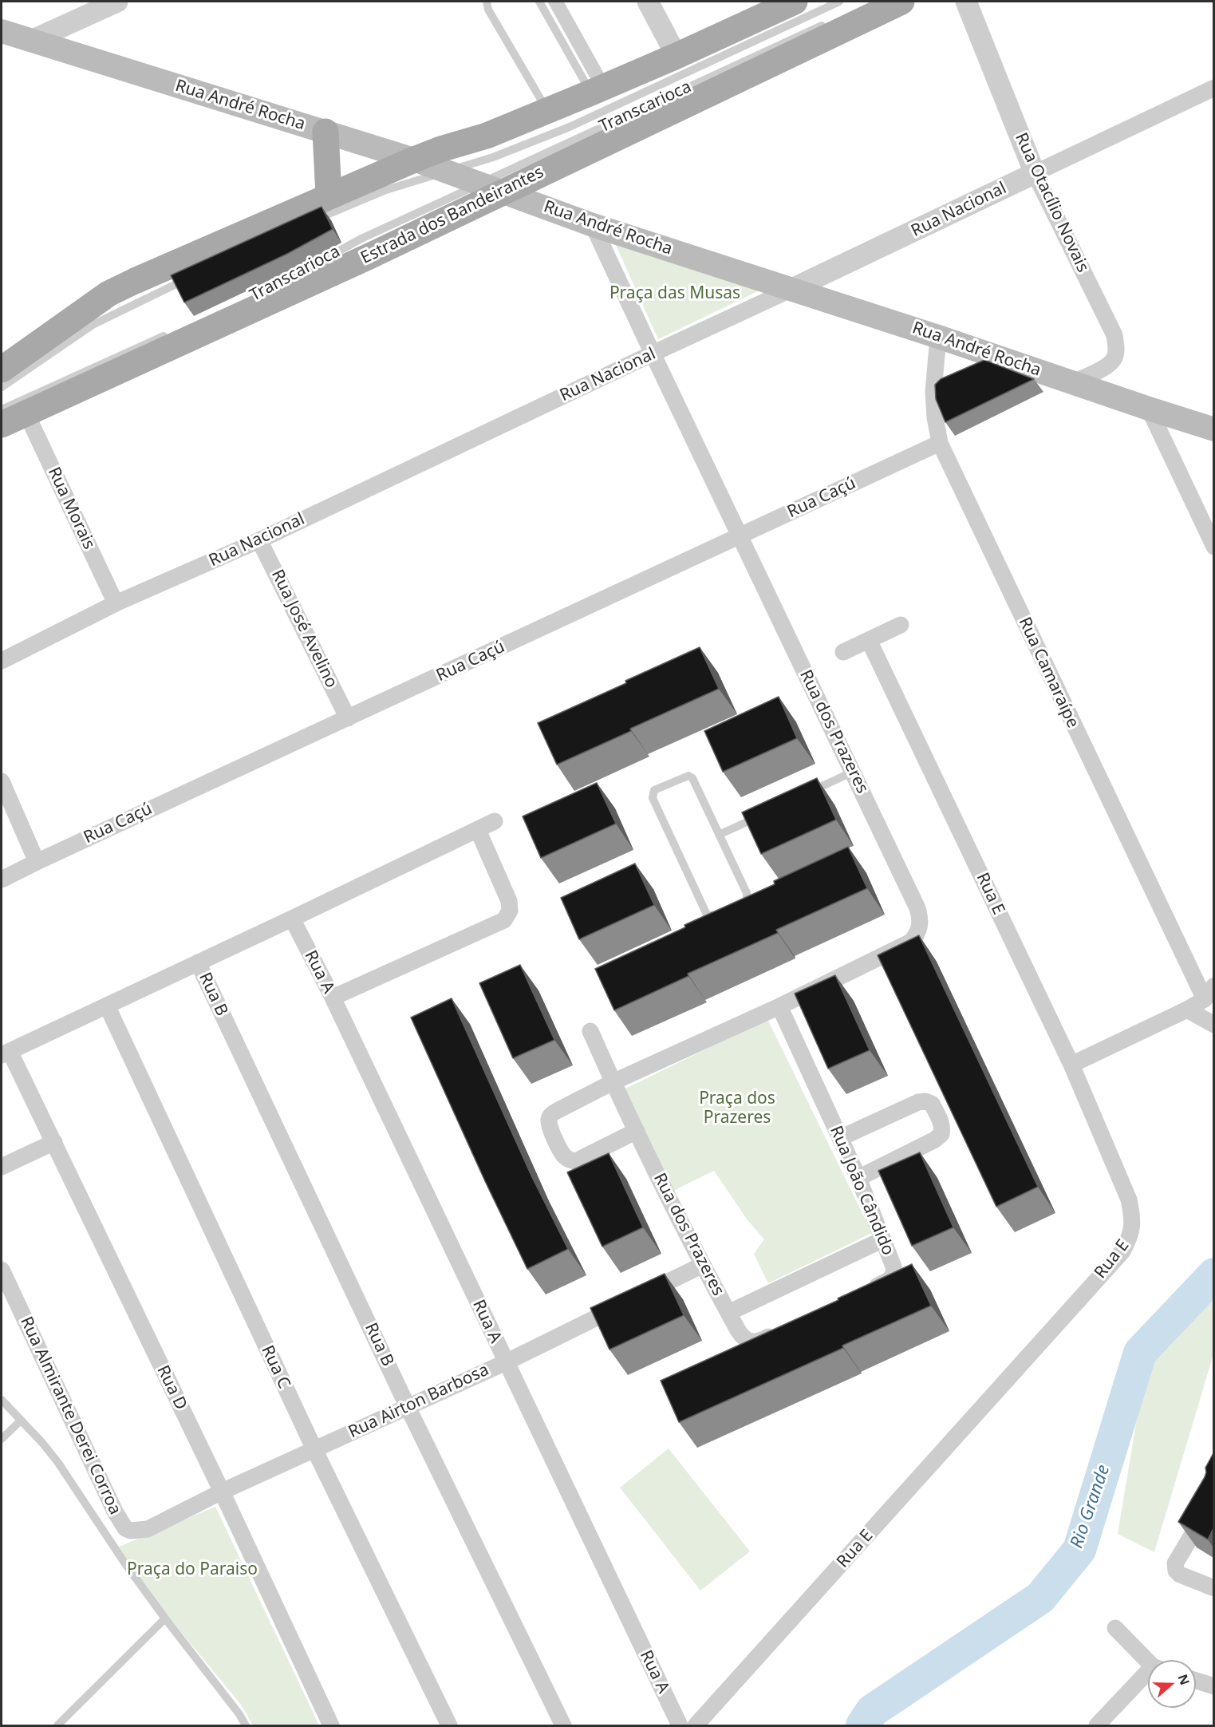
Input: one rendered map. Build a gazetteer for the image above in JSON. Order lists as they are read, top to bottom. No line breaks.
{"streets":{"main road":["Rua André Rocha","Estrada dos Bandeirantes"],"street":["Rua Otacílio Novais","Rua Nacional","Rua Caçú","Rua Morais","Rua José Avelino","Rua Camaraípe","Rua dos Prazeres","Rua E","Rua A","Rua B","Rua João Cândido","Rua C","Rua D","Rua Airton Barbosa","Rua Almirante Derei Corroa"],"lane":["Transcarioca"]},"crossings":[["Rua André Rocha","Transcarioca"],["Rua André Rocha","Rua Otacílio Novais"],["Rua André Rocha","Rua Nacional"],["Rua André Rocha","Estrada dos Bandeirantes"],["Rua André Rocha","Rua Camaraípe"],["Rua André Rocha","Rua dos Prazeres"],["Transcarioca","Estrada dos Bandeirantes"],["Rua Otacílio Novais","Rua Nacional"],["Rua Nacional","Rua Morais"],["Rua Nacional","Rua José Avelino"],["Rua Nacional","Rua dos Prazeres"],["Estrada dos Bandeirantes","Rua Morais"],["Rua Caçú","Rua José Avelino"],["Rua Caçú","Rua Camaraípe"],["Rua Caçú","Rua dos Prazeres"],["Rua dos Prazeres","Rua João Cândido"],["Rua dos Prazeres","Rua Airton Barbosa"],["Rua A","Rua Airton Barbosa"],["Rua B","Rua Airton Barbosa"],["Rua C","Rua Airton Barbosa"],["Rua D","Rua Airton Barbosa"],["Rua Airton Barbosa","Rua Almirante Derei Corroa"]],"water":["Rio Grande"],"parks":["Praça das Musas","Praça dos Prazeres","Praça do Paraiso"],"north":"right"}
